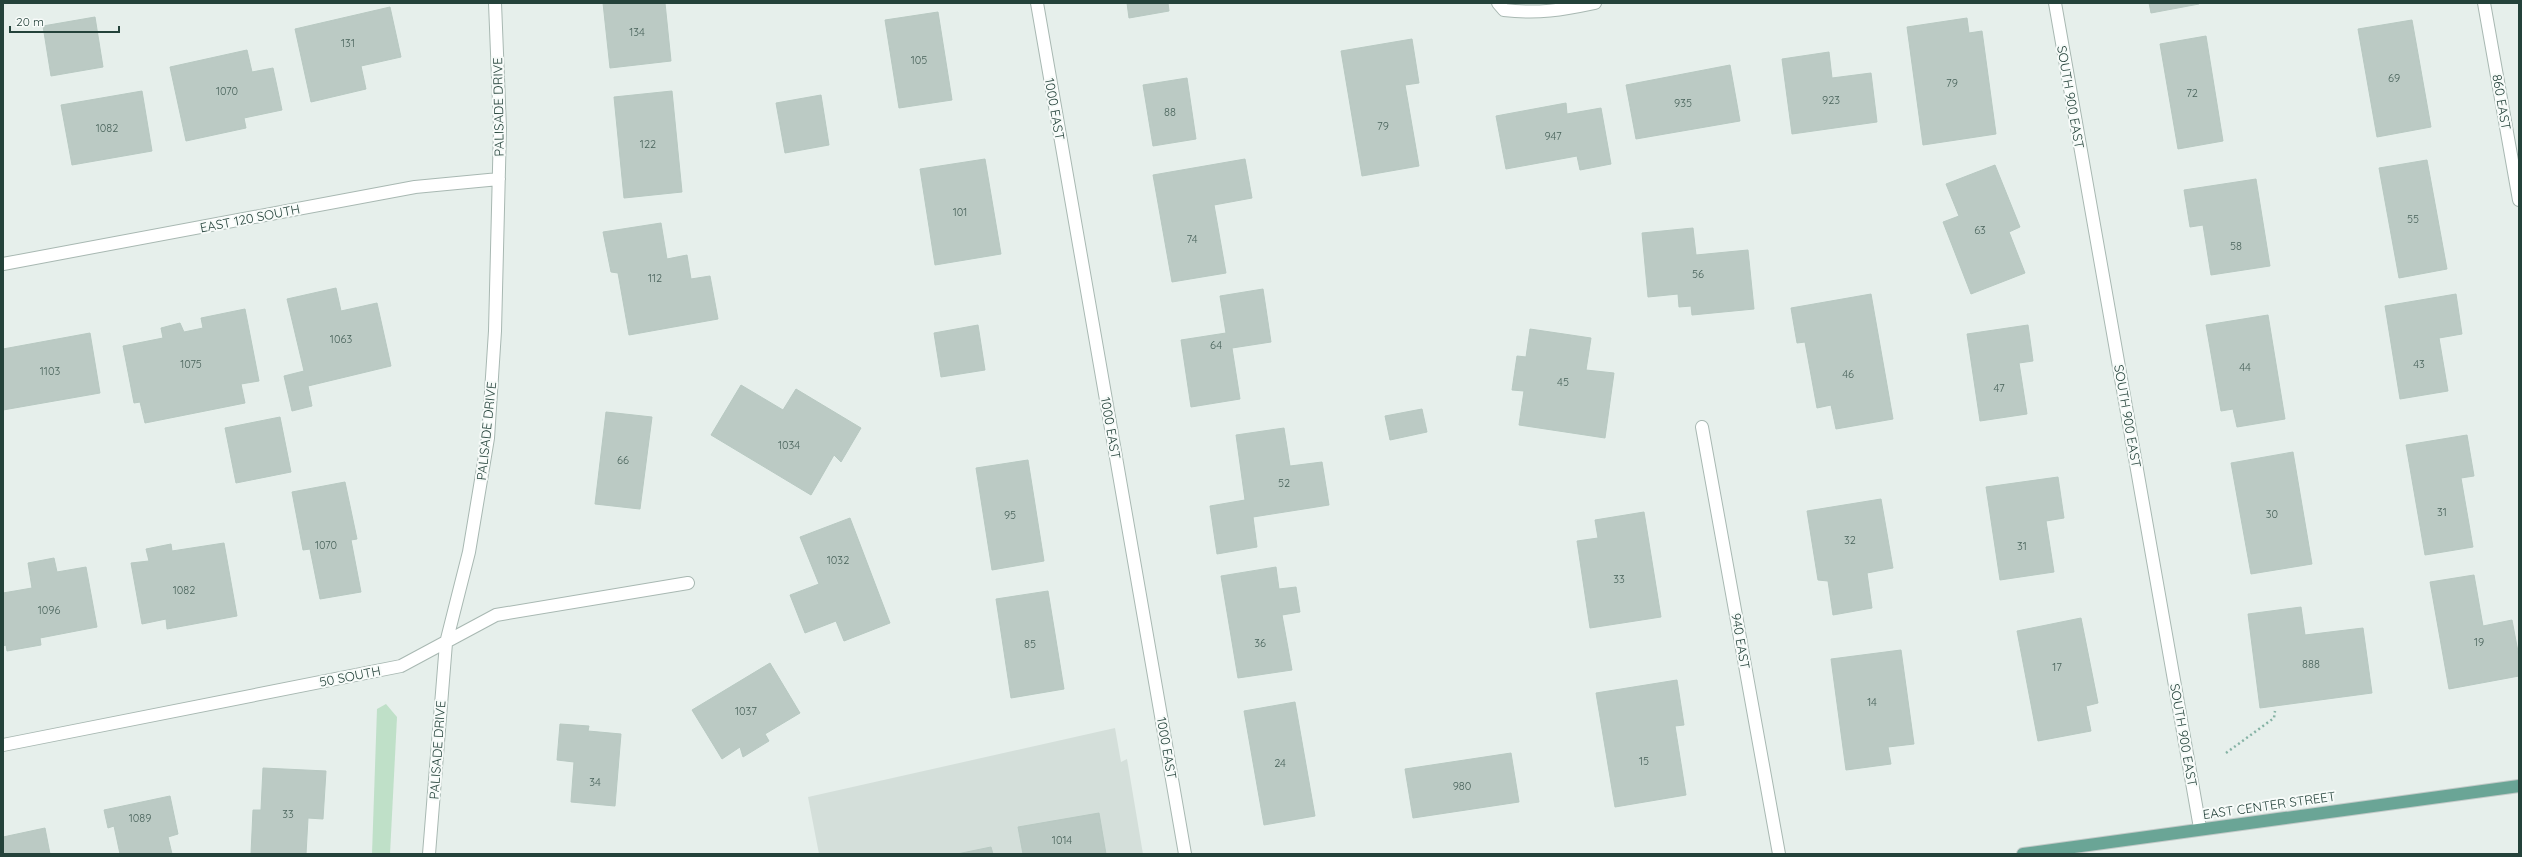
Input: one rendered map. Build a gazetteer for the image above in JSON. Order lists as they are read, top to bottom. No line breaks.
{"streets":{"main road":["EAST CENTER STREET"],"street":["SOUTH 900 EAST","860 EAST","PALISADE DRIVE","1000 EAST","EAST 120 SOUTH","940 EAST","50 SOUTH"]},"crossings":[["SOUTH 900 EAST","EAST CENTER STREET"],["PALISADE DRIVE","EAST 120 SOUTH"],["PALISADE DRIVE","50 SOUTH"]],"house_numbers":["134","131","105","69","79","1070","72","923","935","88","79","1082","947","122","101","55","63","74","58","56","112","1063","64","1075","43","44","1103","46","45","47","1034","66","52","31","30","95","32","1070","31","1032","33","1082","1096","19","36","85","888","17","14","1037","15","24","34","980","33","1089","1014"],"scale_bar":"20 m"}
